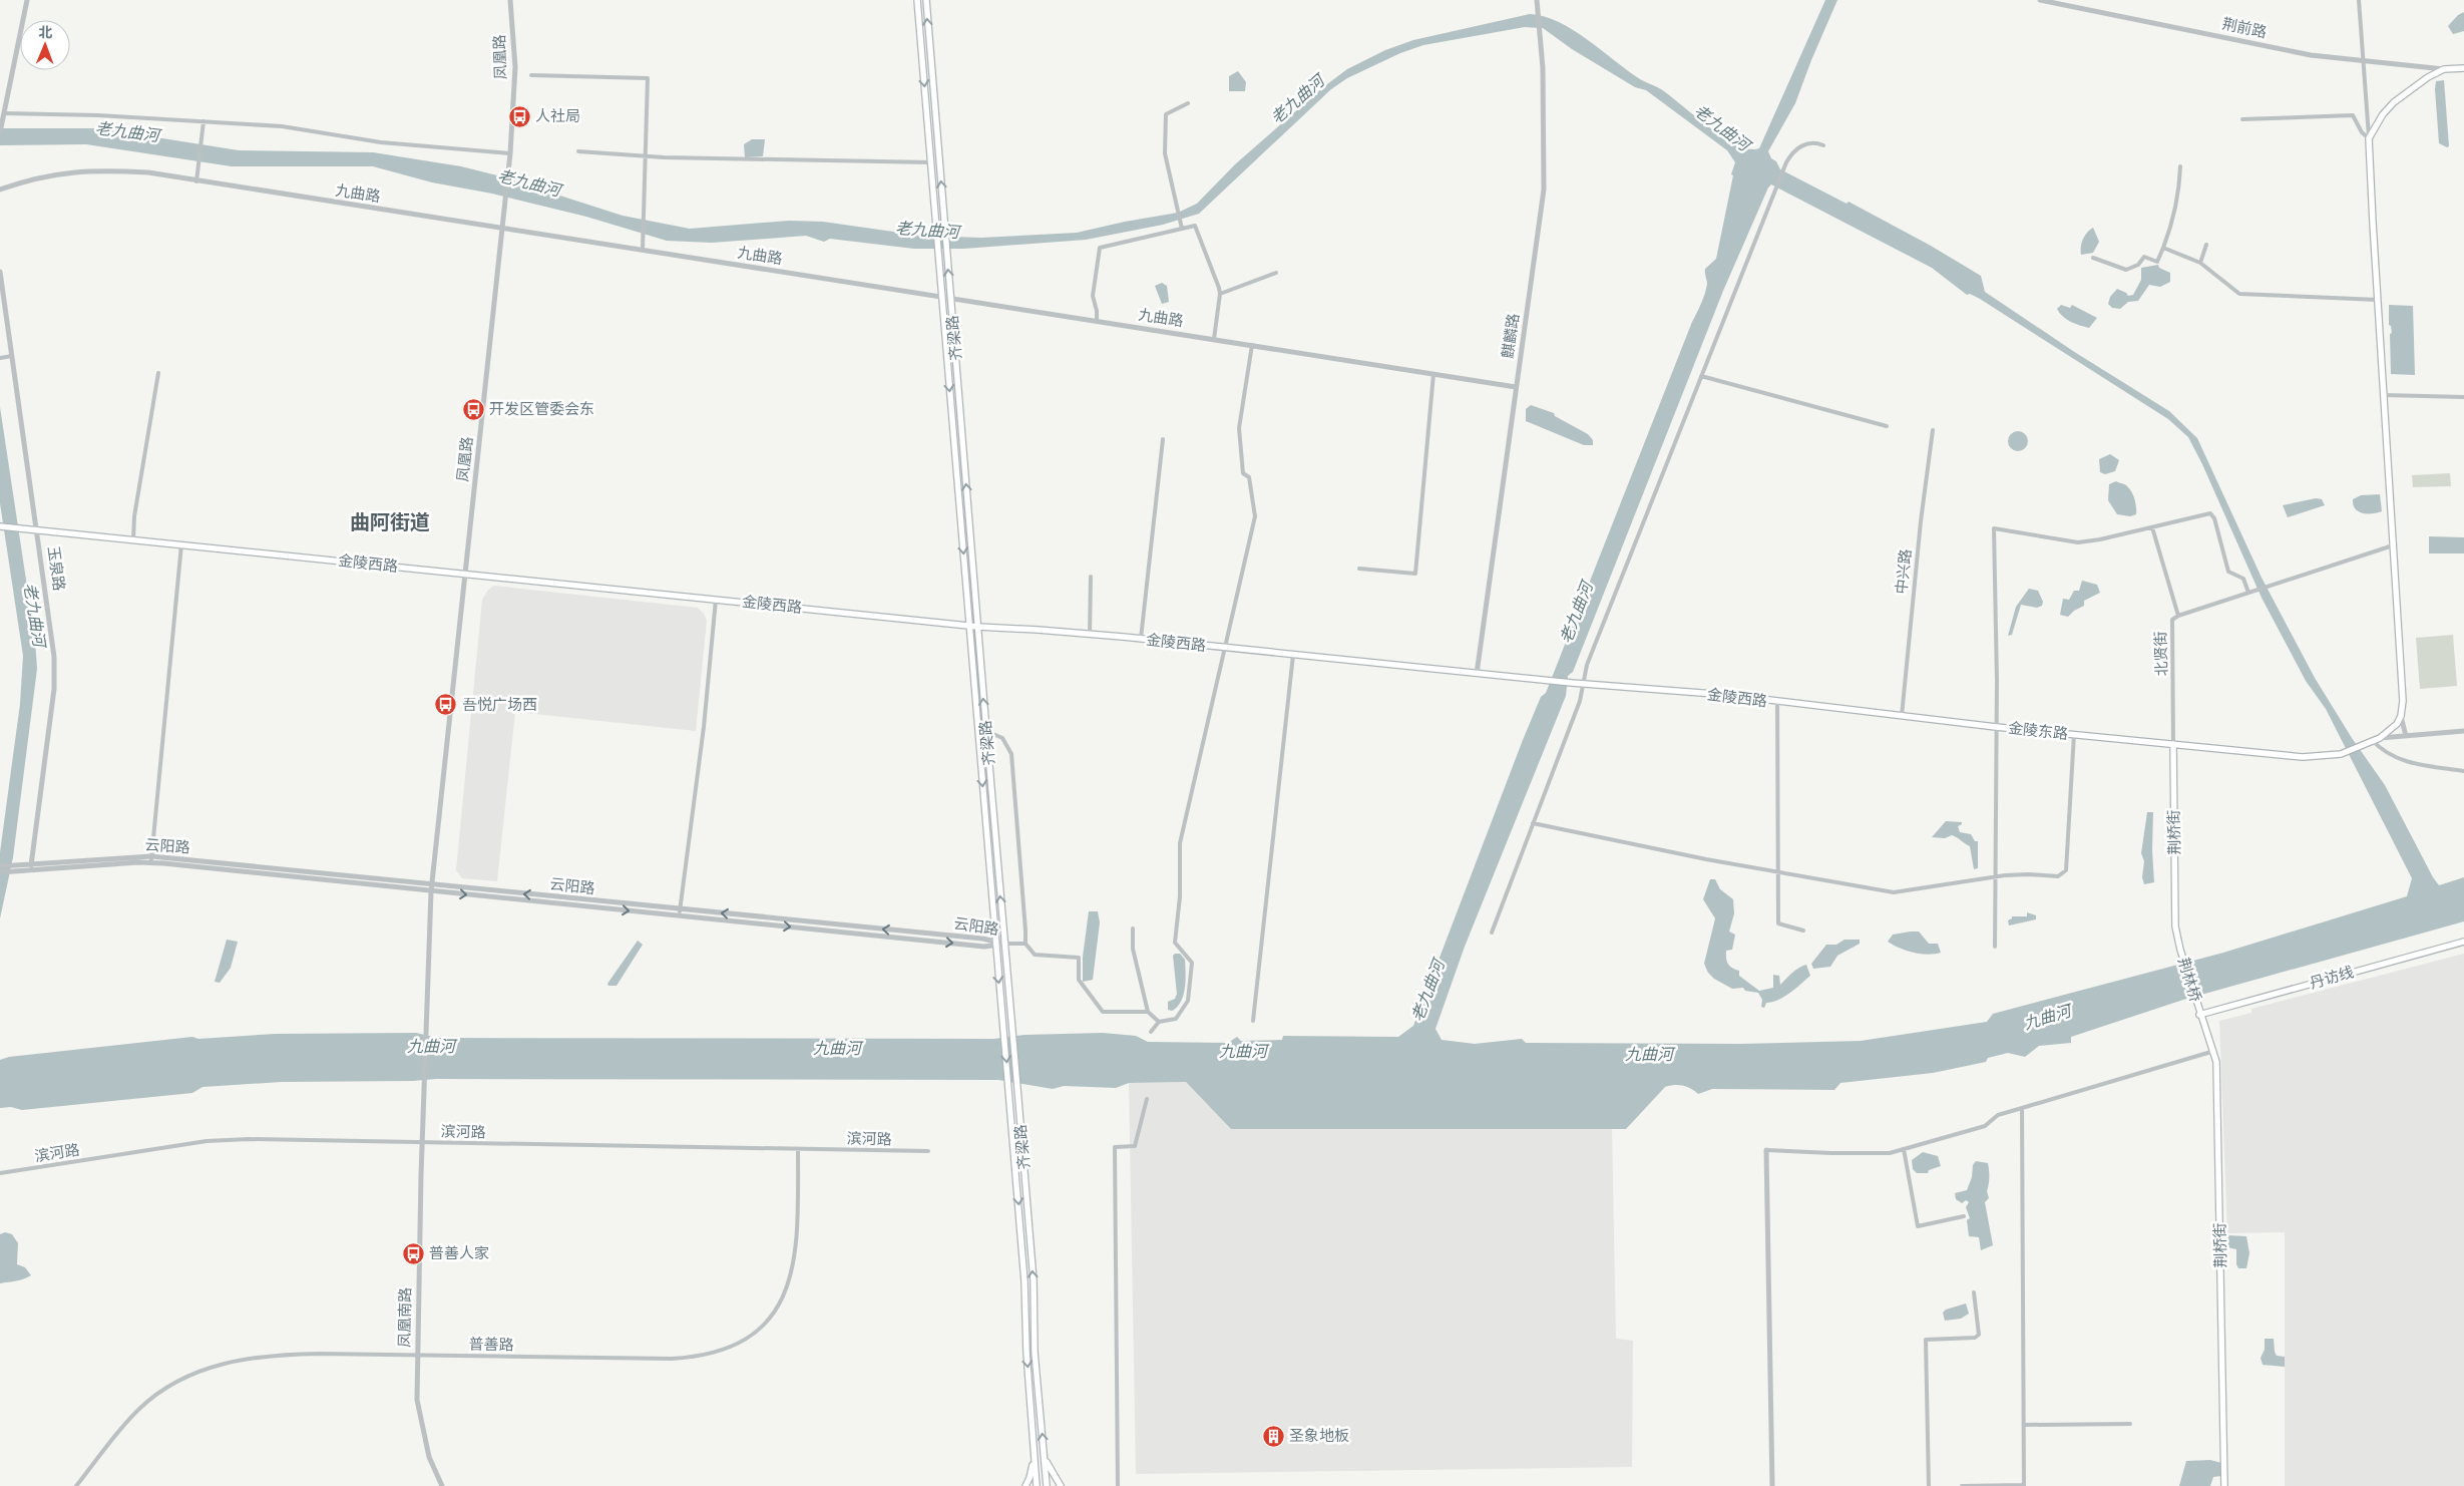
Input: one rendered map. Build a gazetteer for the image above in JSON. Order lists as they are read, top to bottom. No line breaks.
{"streets":{"main road":["齐梁路","金陵西路","金陵东路","荆桥街","丹访线","荆林桥"],"street":["荆前路","凤凰路","九曲路","麒麟路","玉泉路","中兴路","北贤街","云阳路","滨河路","凤凰南路","普善路"]},"crossings":[["凤凰路","九曲路"],["凤凰路","金陵西路"],["凤凰路","云阳路"],["凤凰路","凤凰南路"],["九曲路","麒麟路"],["九曲路","齐梁路"],["麒麟路","金陵西路"],["齐梁路","金陵西路"],["齐梁路","云阳路"],["金陵西路","玉泉路"],["金陵西路","中兴路"],["金陵西路","金陵东路"],["玉泉路","云阳路"],["中兴路","金陵东路"],["北贤街","金陵东路"],["北贤街","荆桥街"],["金陵东路","荆桥街"],["荆桥街","丹访线"],["荆桥街","荆林桥"],["云阳路","凤凰南路"],["丹访线","荆林桥"],["滨河路","凤凰南路"],["滨河路","普善路"],["凤凰南路","普善路"]],"districts":["曲阿街道"],"water":["老九曲河","九曲河"],"places":{"bus stop":["人社局","开发区管委会东","吾悦广场西","普善人家"],"building":["圣象地板"]},"north":"top"}
